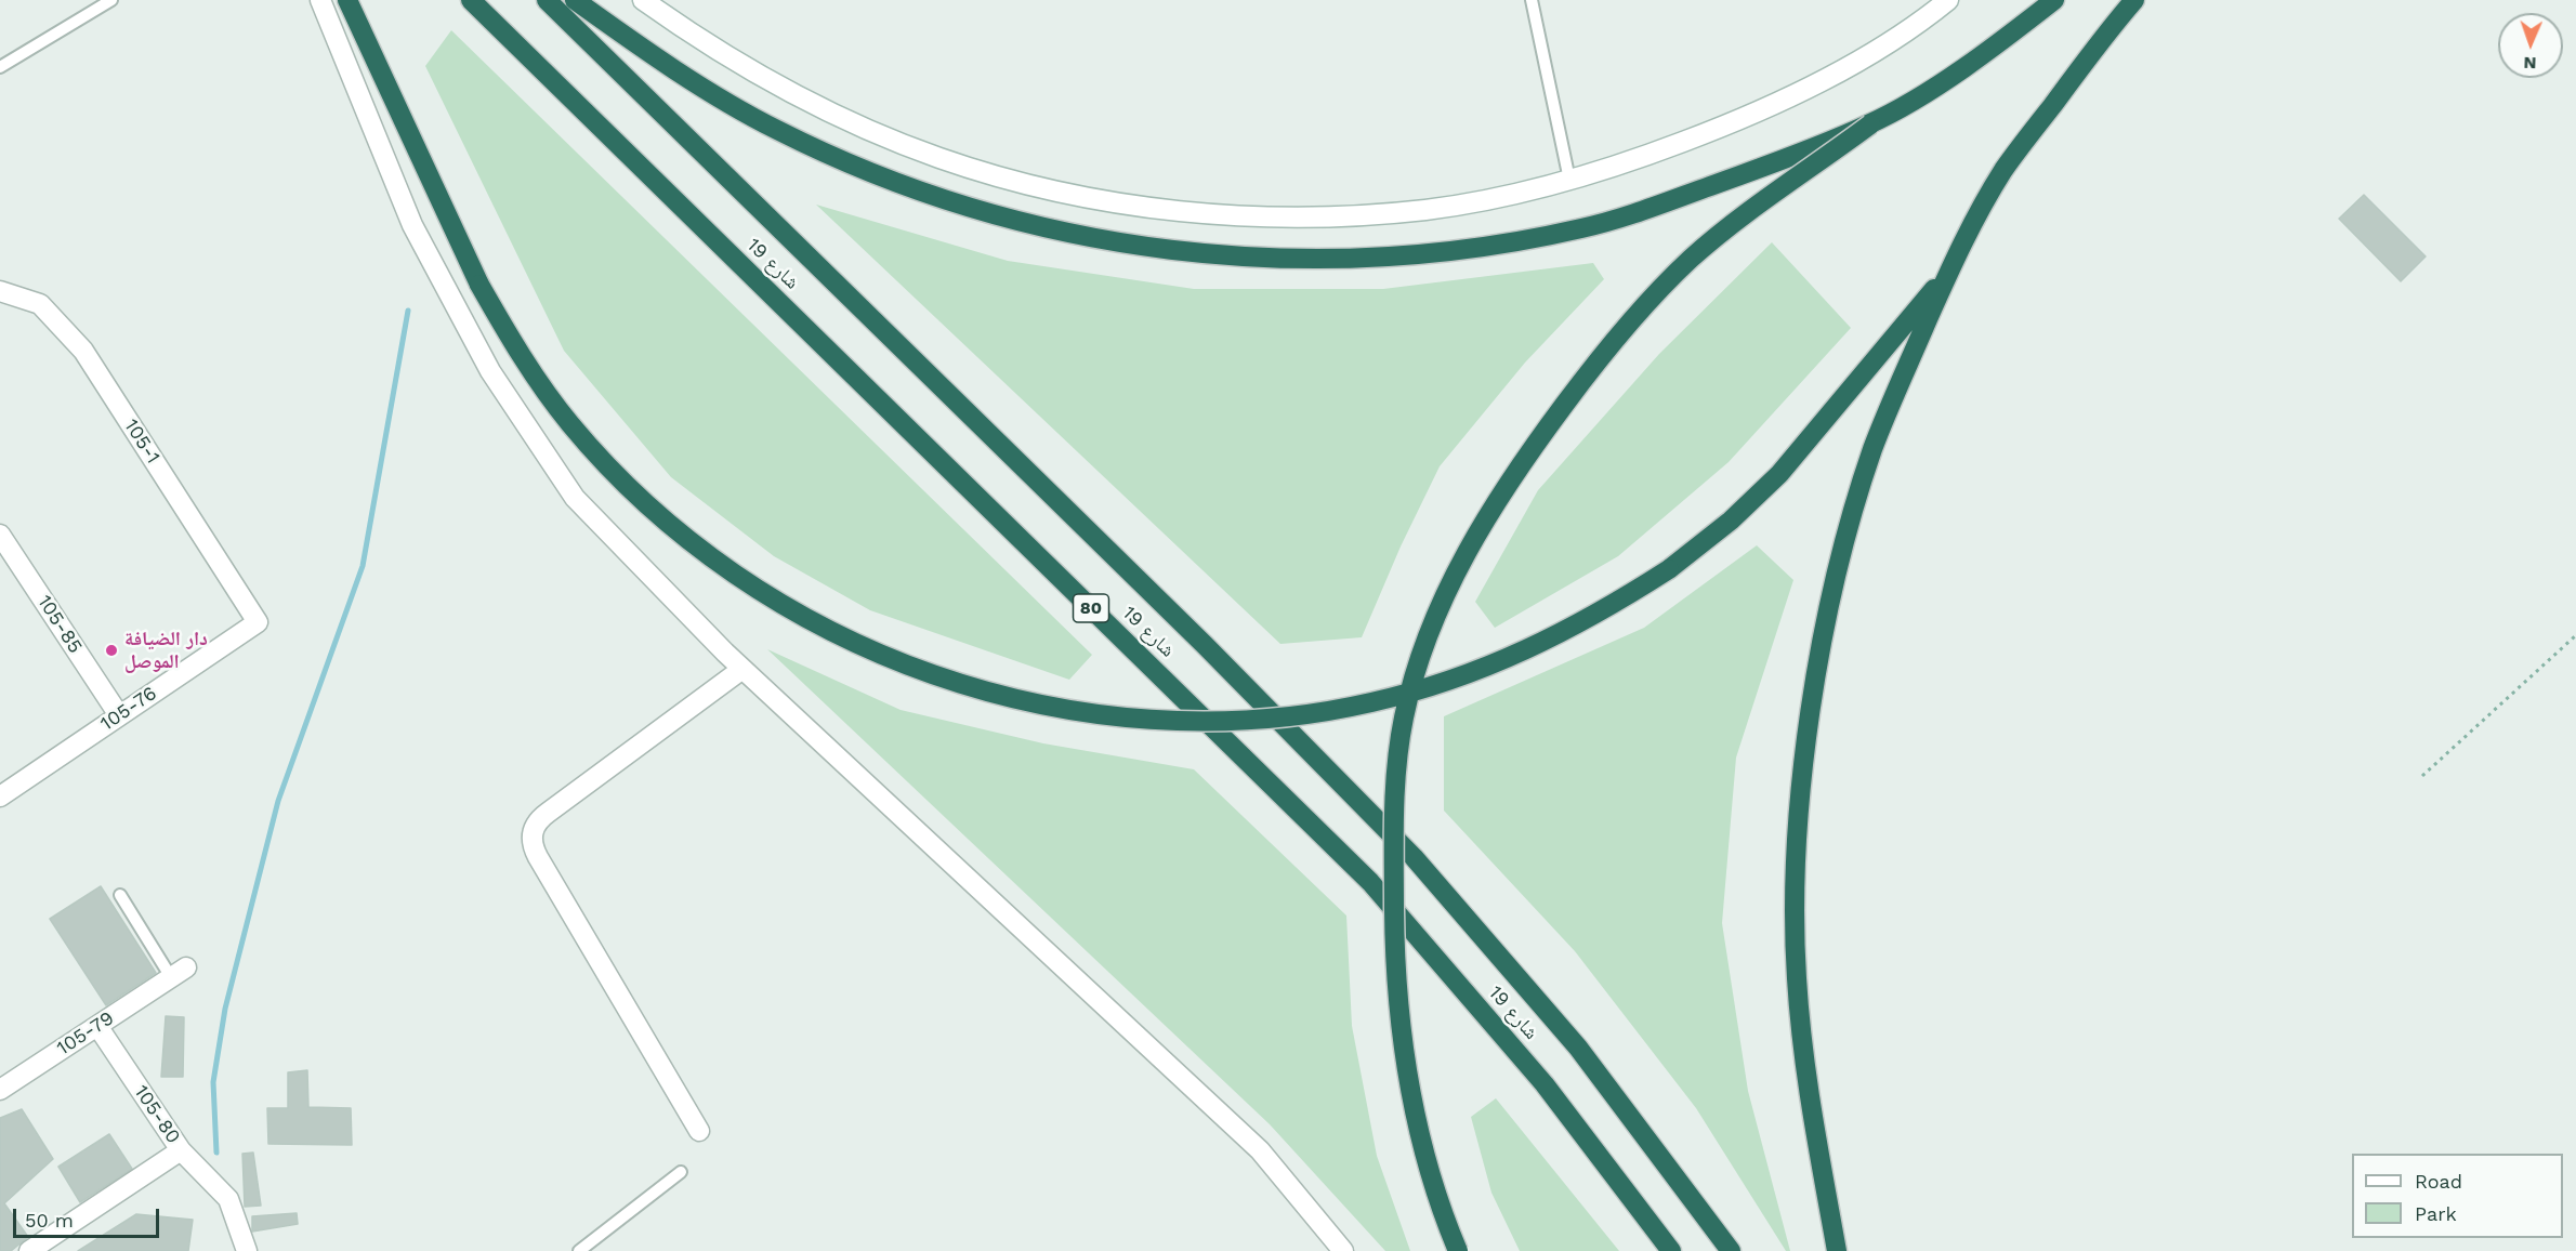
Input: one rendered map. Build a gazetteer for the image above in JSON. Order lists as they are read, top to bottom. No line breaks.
{"streets":{"highway":["شارع 19","80"],"street":["105-1","105-85","105-76","105-79","105-80"]},"crossings":[["105-1","105-76"],["105-85","105-76"],["105-79","105-80"]],"places":["دار الضيافة الموصل"],"legend":["Road","Park"],"scale_bar":"50 m","north":"bottom"}
